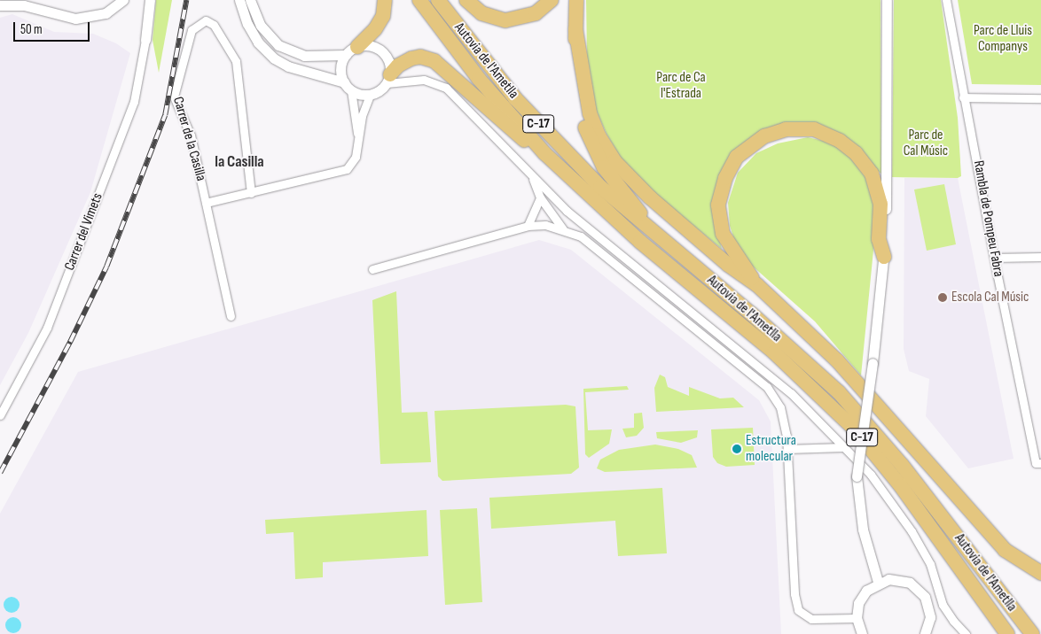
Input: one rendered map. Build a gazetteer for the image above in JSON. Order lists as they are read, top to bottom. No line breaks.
{"streets":{"highway":["Autovia de l'Ametlla","C-17"],"street":["Carrer de la Casilla","Rambla de Pompeu Fabra","Carrer del Vimets"]},"districts":["la Casilla"],"parks":["Parc de Lluis Companys","Parc de Ca l'Estrada","Parc de Cal Músic"],"places":["Escola Cal Músic","Estructura molecular"],"scale_bar":"50 m"}
